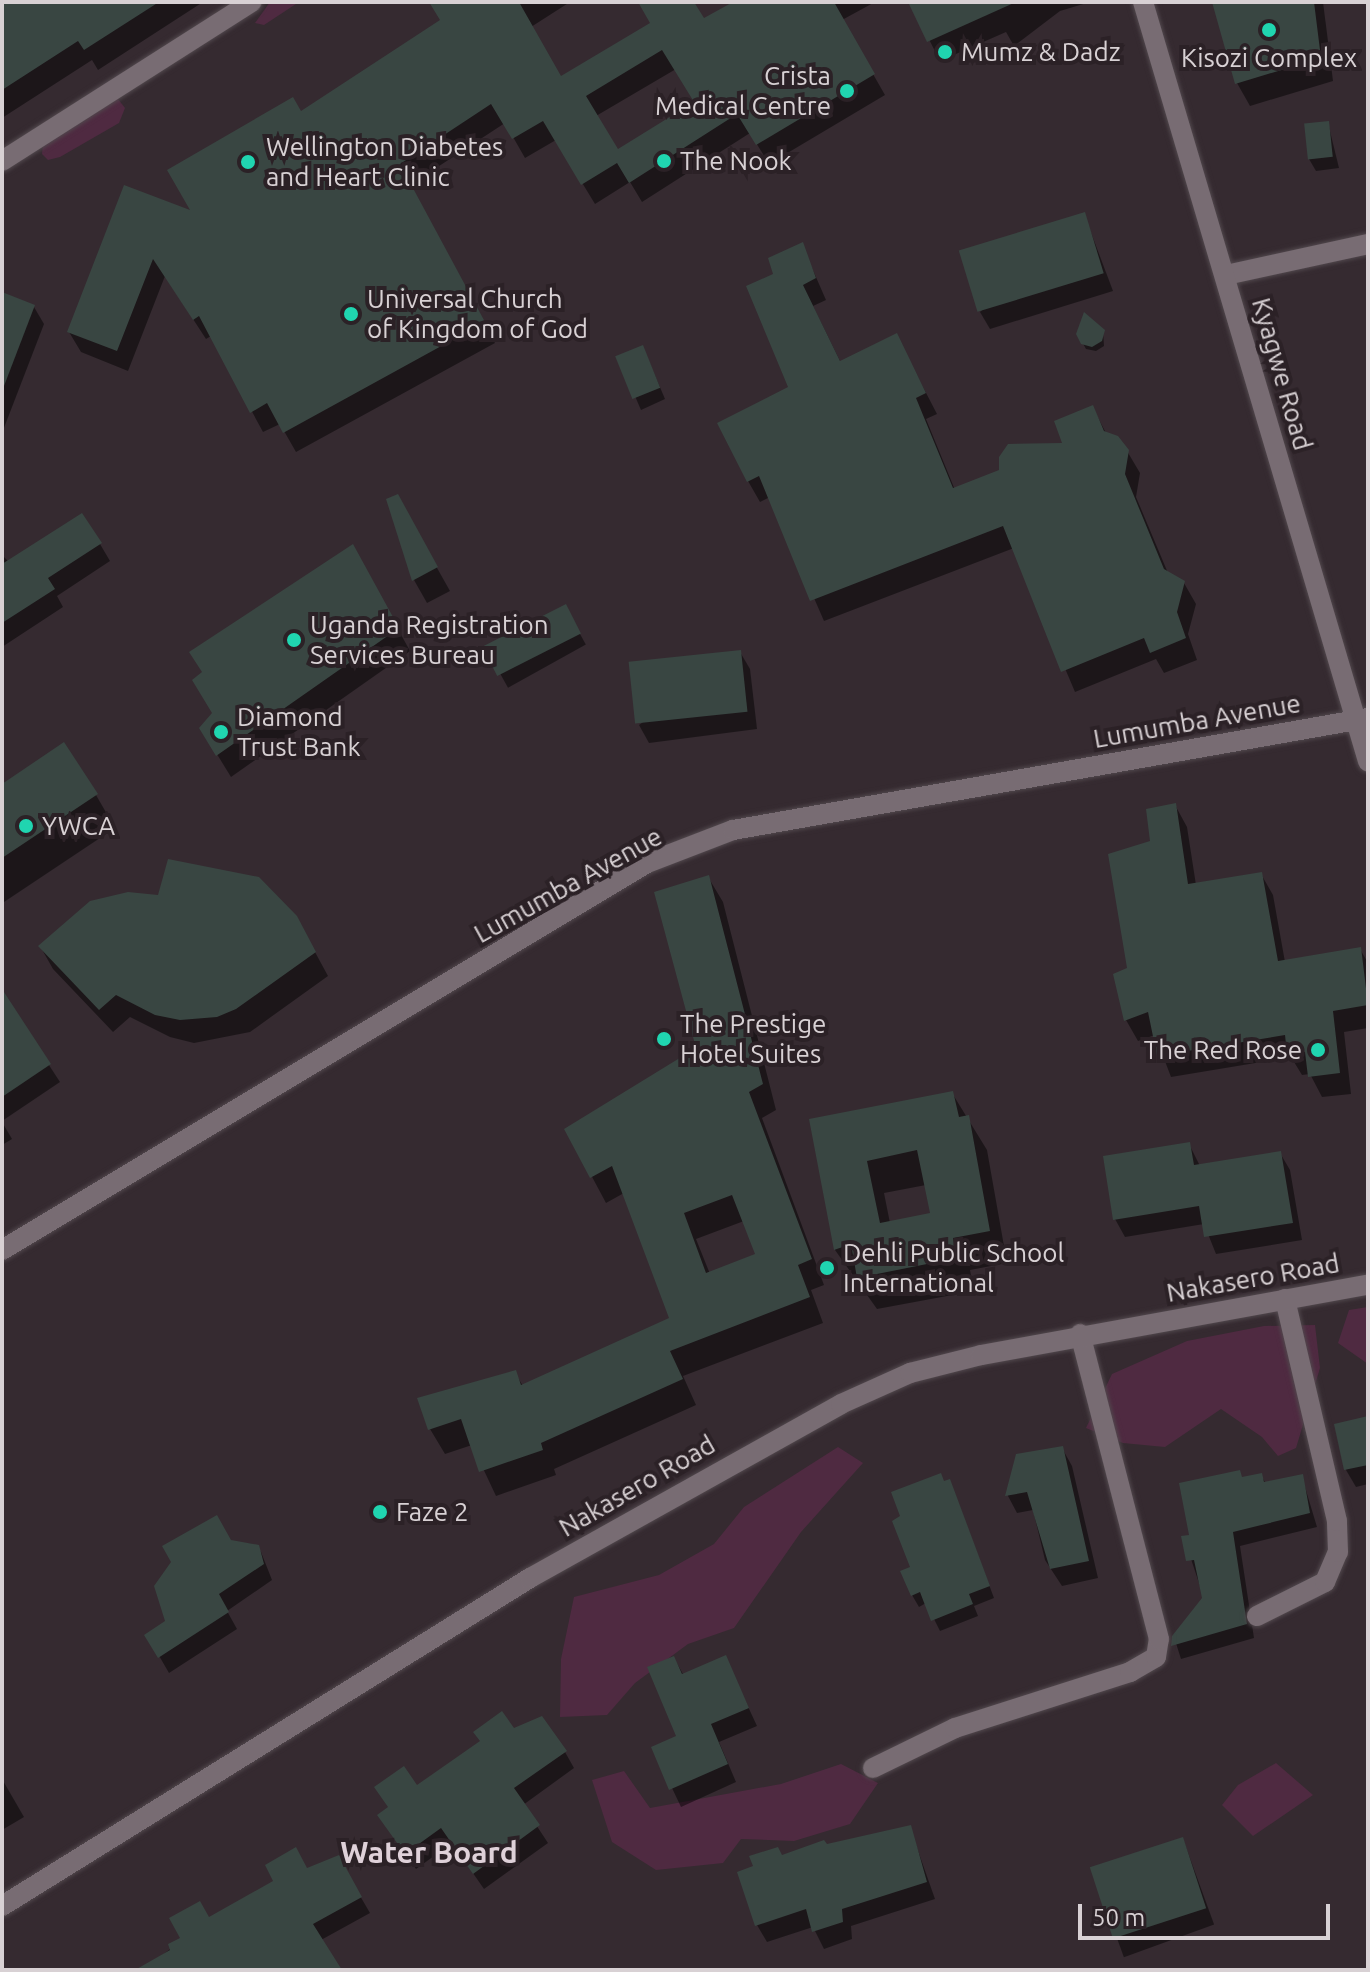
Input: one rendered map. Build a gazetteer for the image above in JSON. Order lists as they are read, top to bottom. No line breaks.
{"streets":{"street":["Kyagwe Road","Lumumba Avenue","Nakasero Road"]},"crossings":[["Kyagwe Road","Lumumba Avenue"]],"districts":["Water Board"],"places":["Kisozi Complex","Mumz & Dadz","Crista Medical Centre","The Nook","Wellington Diabetes and Heart Clinic","Universal Church of Kingdom of God","Uganda Registration Services Bureau","Diamond Trust Bank","YWCA","The Prestige Hotel Suites","The Red Rose","Dehli Public School International","Faze 2"],"scale_bar":"50 m"}
